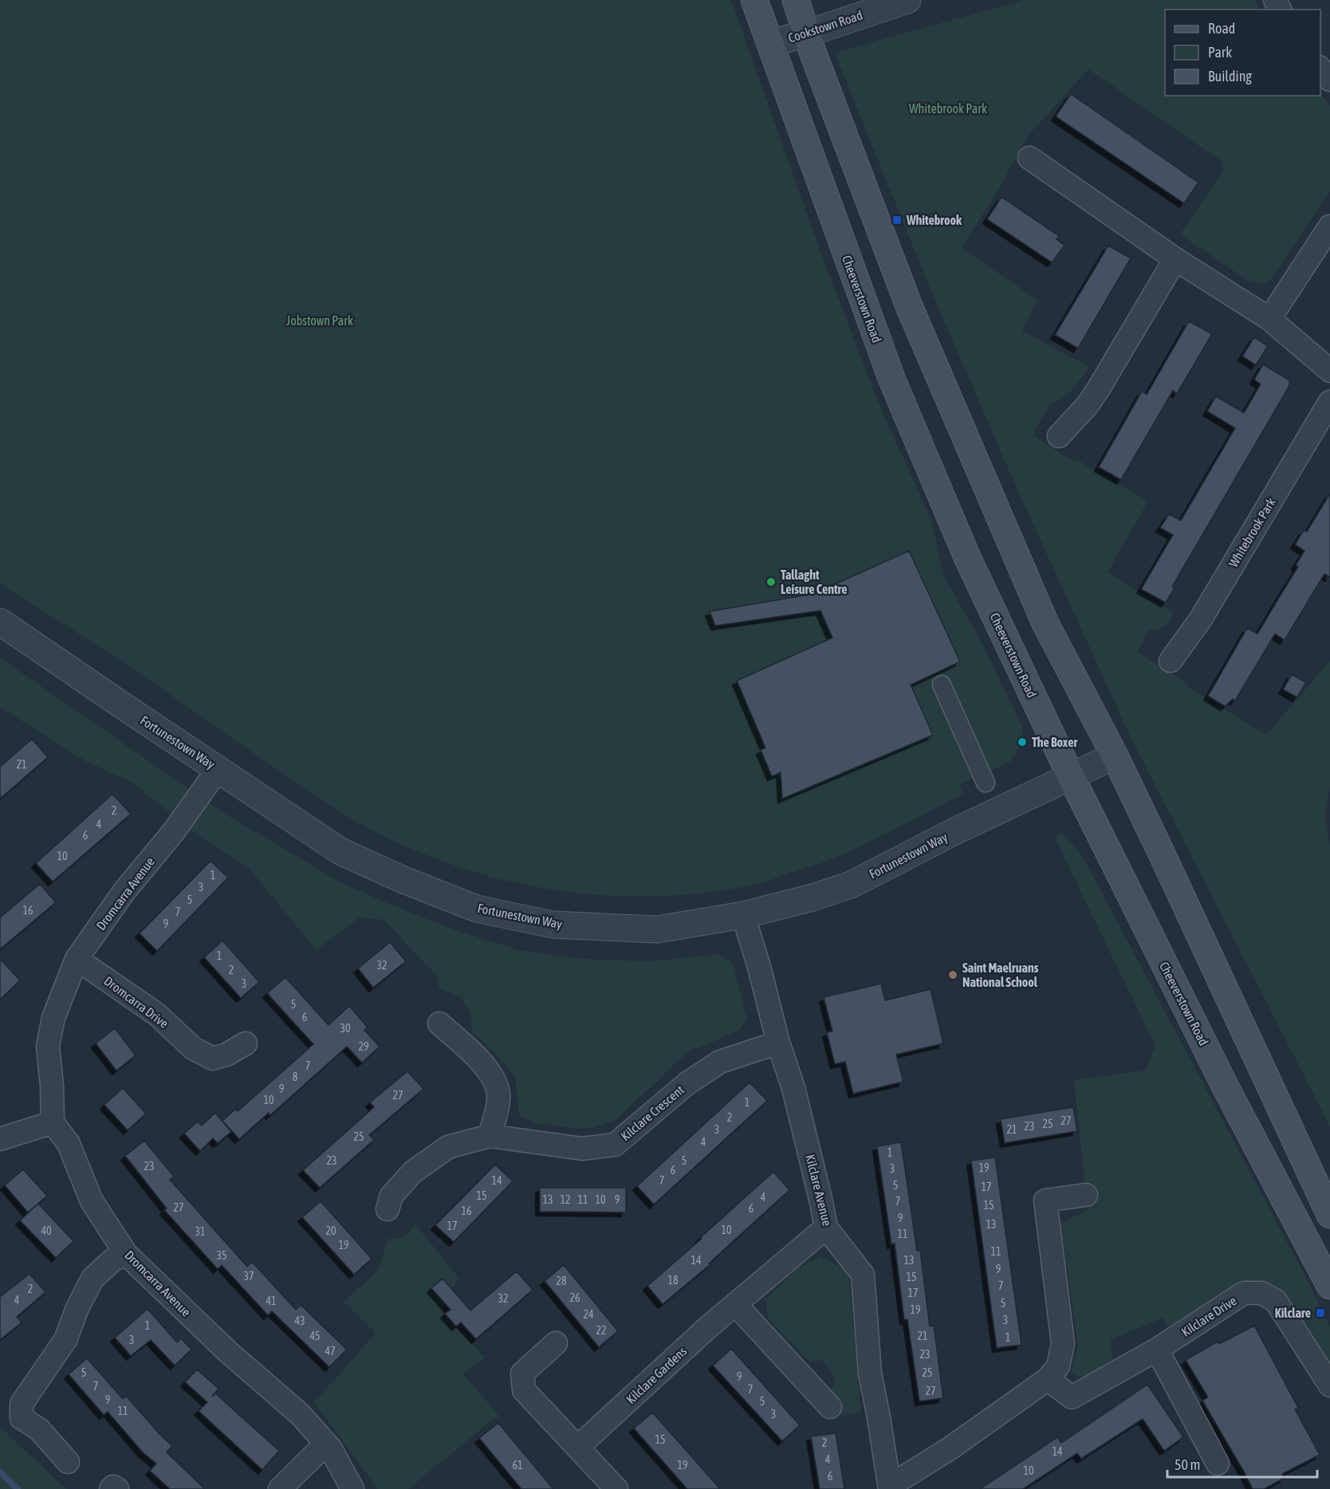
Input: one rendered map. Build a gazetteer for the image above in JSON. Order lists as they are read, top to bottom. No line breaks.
{"streets":{"main road":["Cheeverstown Road"],"street":["Cookstown Road","Whitebrook Park","Fortunestown Way","Dromcarra Avenue","Dromcarra Drive","Kilclare Crescent","Kilclare Avenue","Kilclare Drive","Kilclare Gardens"]},"crossings":[["Cookstown Road","Cheeverstown Road"],["Cheeverstown Road","Fortunestown Way"],["Fortunestown Way","Dromcarra Avenue"],["Fortunestown Way","Kilclare Avenue"],["Dromcarra Avenue","Dromcarra Drive"],["Kilclare Crescent","Kilclare Avenue"],["Kilclare Avenue","Kilclare Gardens"]],"parks":["Whitebrook Park","Jobstown Park"],"places":{"transit":["Whitebrook","Kilclare"],"other":["Tallaght Leisure Centre","The Boxer","Saint Maelruans National School"]},"house_numbers":["21","2","4","6","10","1","3","5","16","7","9","1","32","2","3","5","6","30","29","7","8","9","27","10","1","2","27","25","23","3","21","25","4","1","23","5","23","19","3","6","14","7","5","17","15","4","13","12","11","10","9","7","15","27","6","16","9","13","17","10","40","20","31","11","19","11","35","14","13","9","37","15","18","28","7","2","17","26","32","4","41","5","19","24","3","43","1","22","45","21","1","3","47","23","5","25","9","7","7","27","9","5","11","3","15","2","14","4","61","19","10","6"],"legend":["Road","Park","Building"],"scale_bar":"50 m"}
